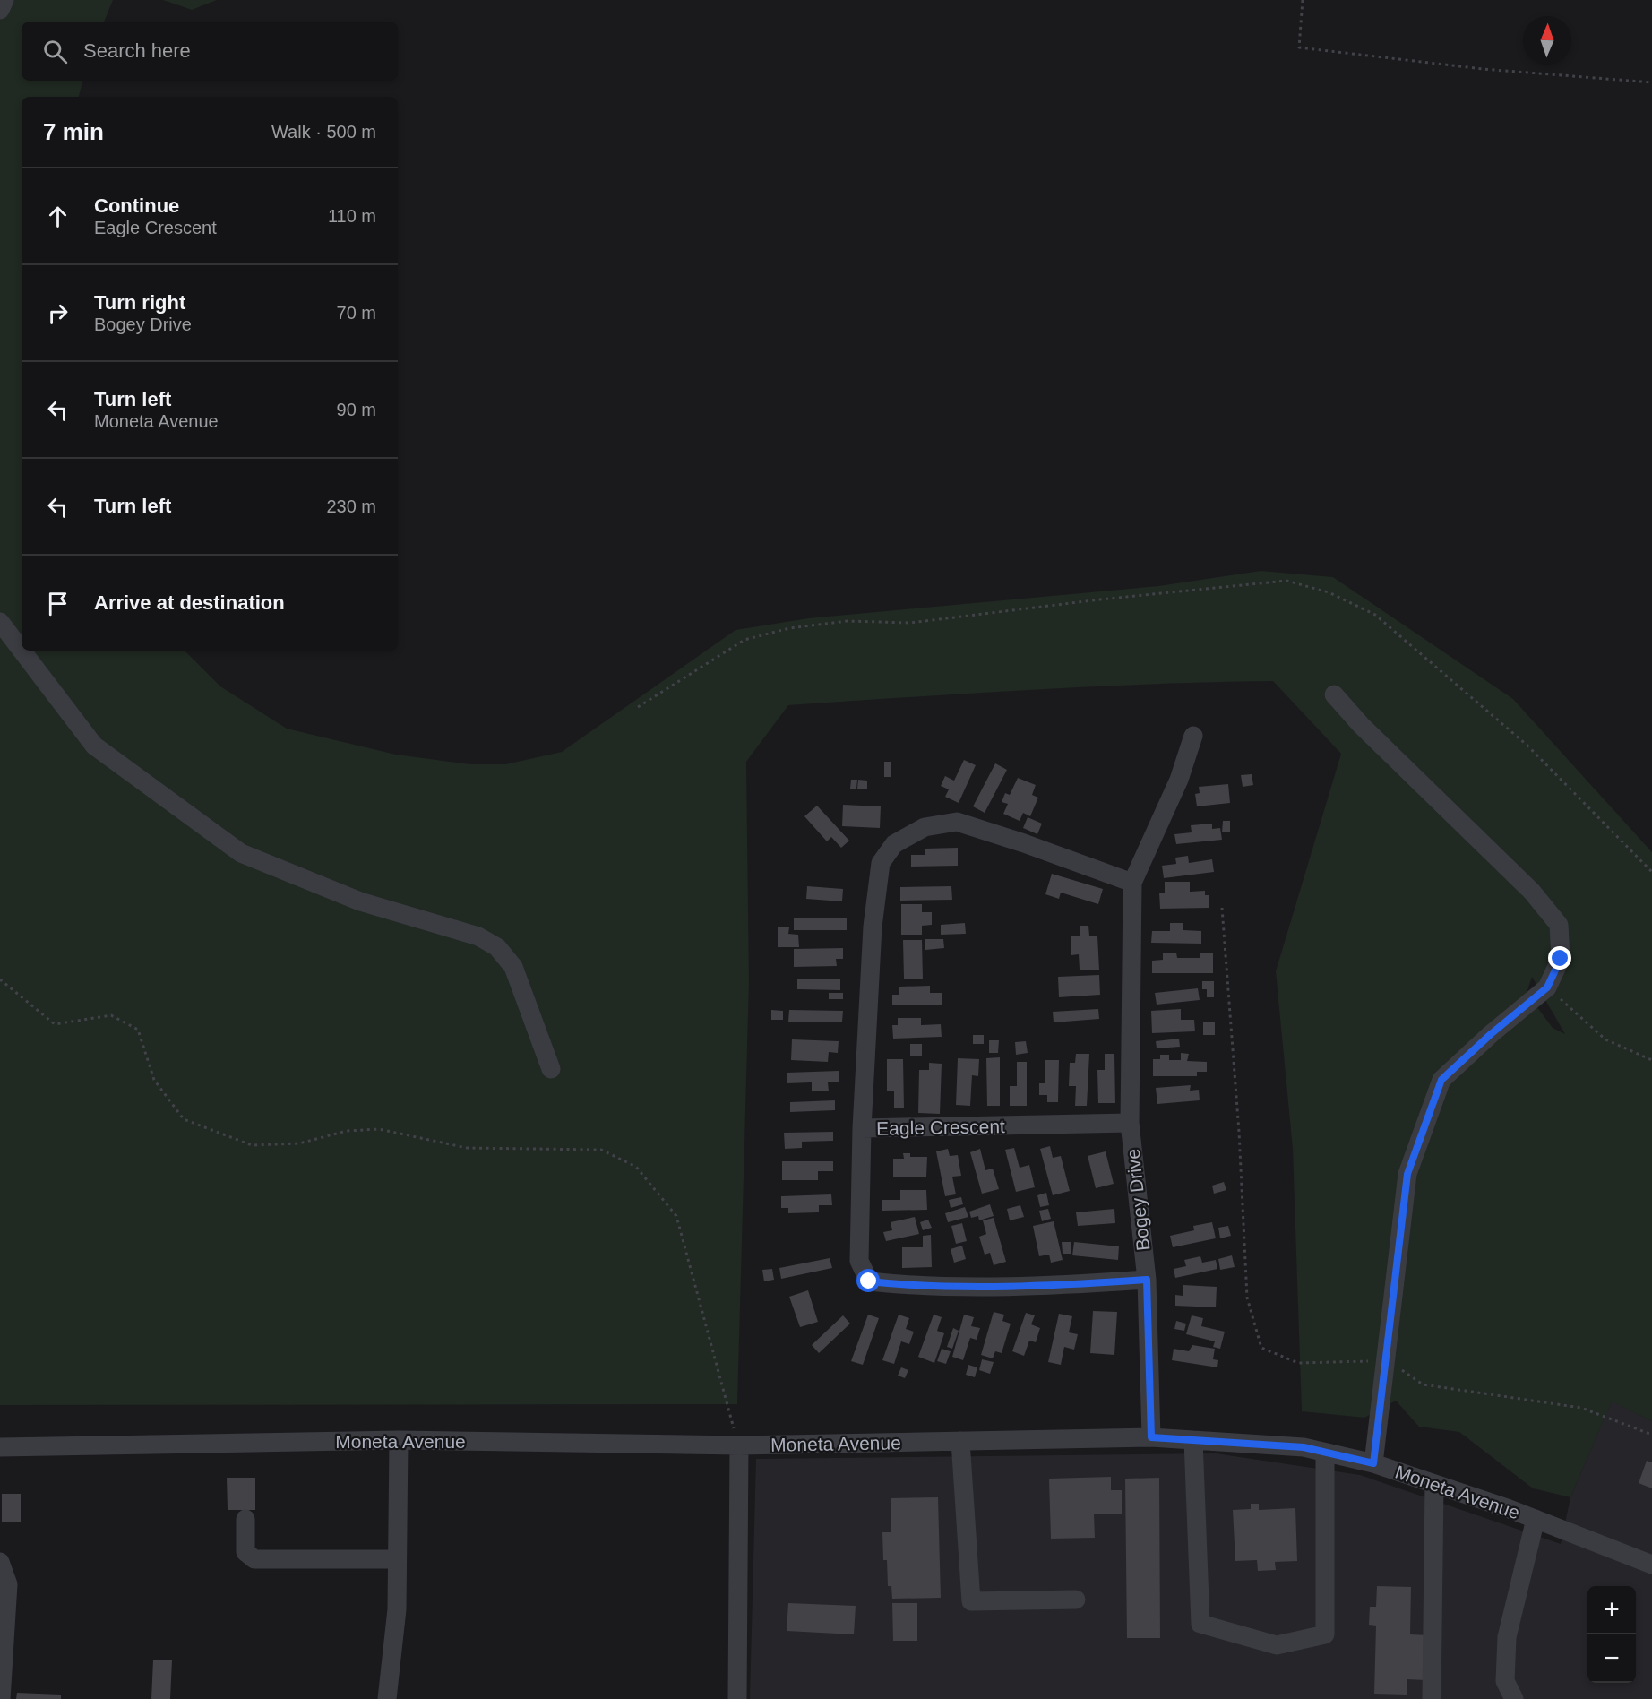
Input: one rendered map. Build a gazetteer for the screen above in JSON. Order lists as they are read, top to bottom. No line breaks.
{"streets":{"street":["Eagle Crescent","Bogey Drive","Moneta Avenue"]},"crossings":[["Eagle Crescent","Bogey Drive"],["Bogey Drive","Moneta Avenue"]],"north":"top","page":{"search":"Search here","heading":["7 min","Walk · 500 m"],"list":[["Continue","Eagle Crescent","110 m"],["Turn right","Bogey Drive","70 m"],["Turn left","Moneta Avenue","90 m"],["Turn left","230 m"],"Arrive at destination"],"map_buttons":["+","−"]}}
